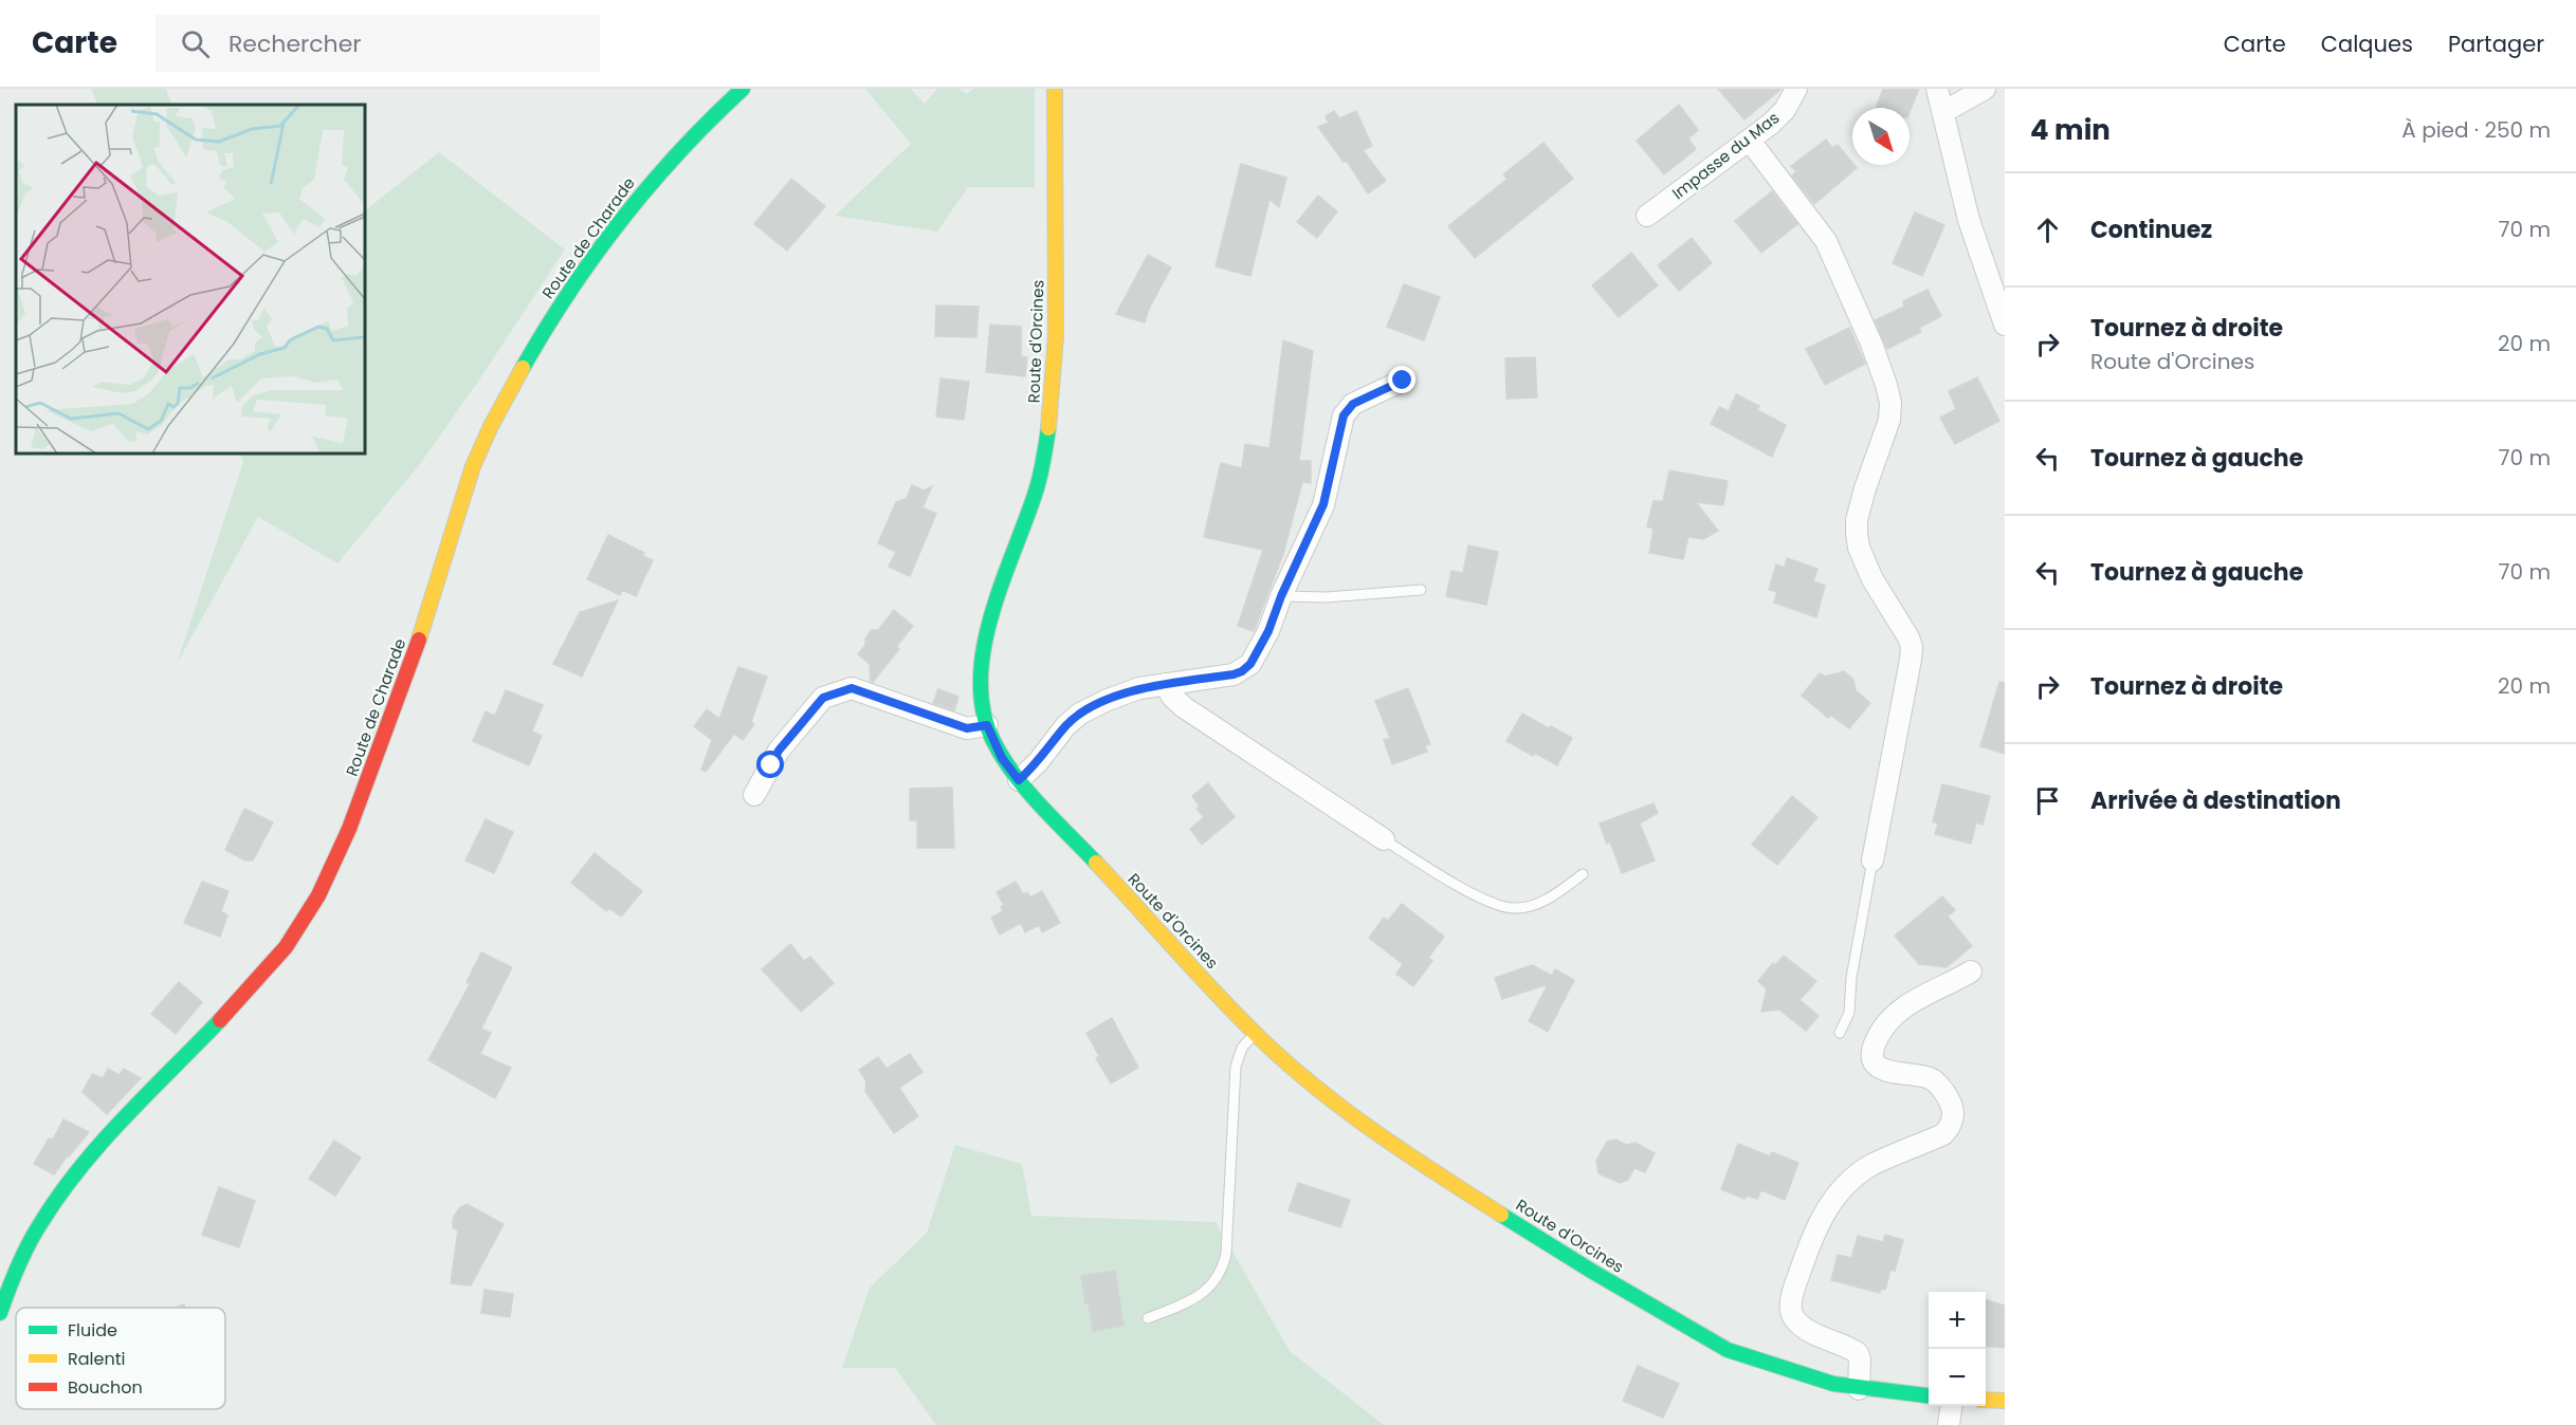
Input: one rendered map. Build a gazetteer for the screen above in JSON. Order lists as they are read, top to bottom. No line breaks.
{"streets":{"main road":["Route de Charade","Route d'Orcines"],"street":["Impasse du Mas"]},"legend":["Fluide","Ralenti","Bouchon"],"north":"bottom right","page":{"header":"Carte","search":"Rechercher","nav":["Carte","Calques","Partager"],"heading":["4 min","À pied · 250 m"],"list":[["Continuez","70 m"],["Tournez à droite","Route d'Orcines","20 m"],["Tournez à gauche","70 m"],["Tournez à gauche","70 m"],["Tournez à droite","20 m"],"Arrivée à destination"],"map_buttons":["+","−"]}}
